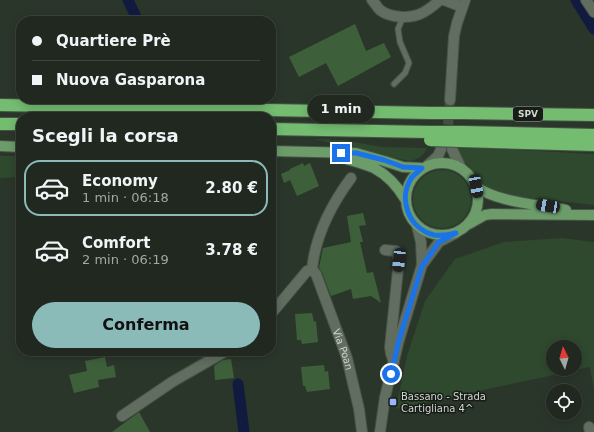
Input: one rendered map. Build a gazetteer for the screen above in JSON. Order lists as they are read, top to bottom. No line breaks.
{"streets":{"highway":["SPV"],"street":["Via Poan"]},"places":{"transit":["Bassano - Strada Cartigliana 4^"]},"north":"top","page":{"banner":["Quartiere Prè","Nuova Gasparona"],"bubble":"1 min","heading":"Scegli la corsa","list":[{"name":"Economy","note":"1 min · 06:18","value":"2.80 €"},{"name":"Comfort","note":"2 min · 06:19","value":"3.78 €"}],"buttons":"Conferma"}}
